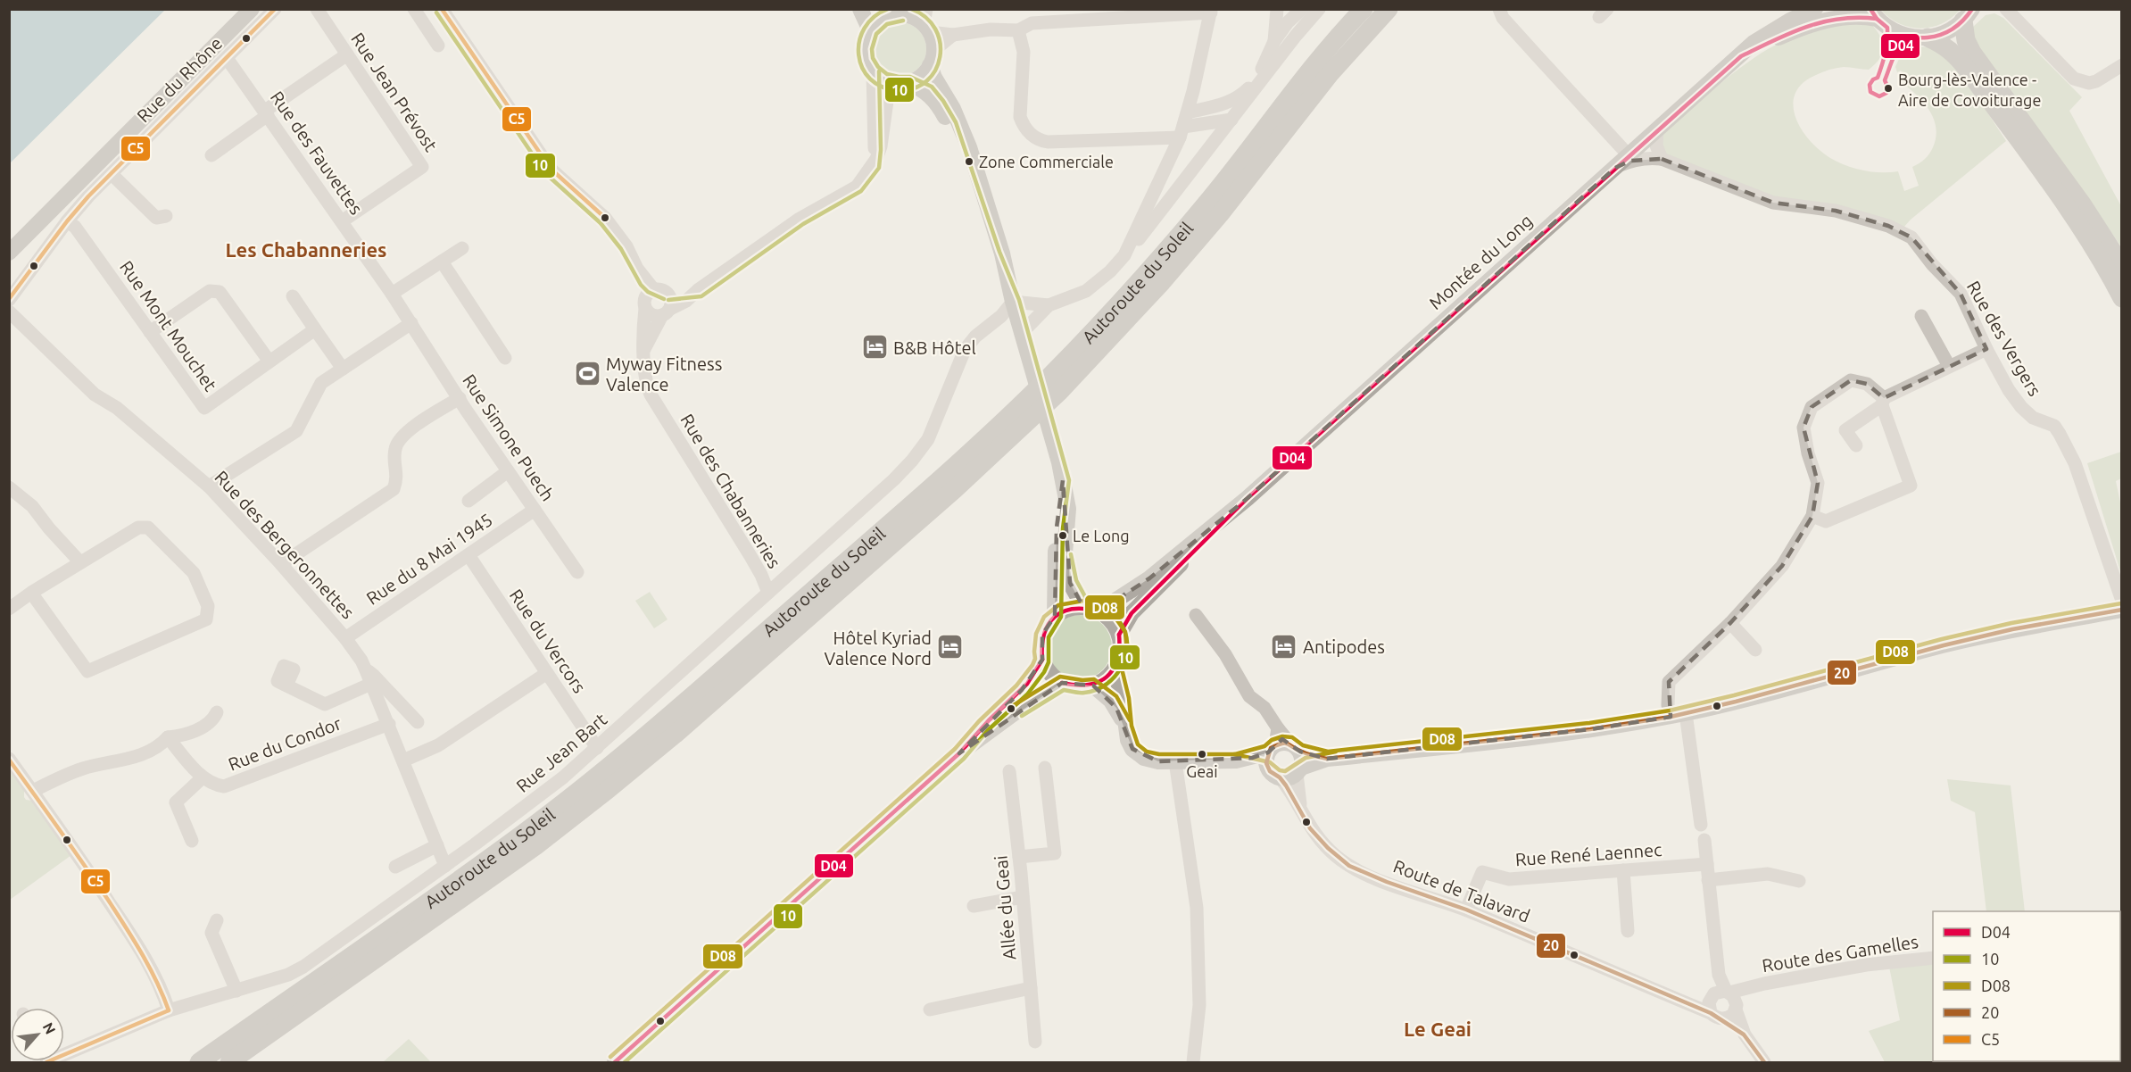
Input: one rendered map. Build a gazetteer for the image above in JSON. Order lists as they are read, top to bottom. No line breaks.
{"streets":{"highway":["Autoroute du Soleil"],"main road":["Montée du Long"],"street":["Rue du Rhône","Rue Jean Prévost","Rue des Fauvettes","Rue Mont Mouchet","Rue des Vergers","Rue Simone Puech","Rue des Chabanneries","Rue des Bergeronnettes","Rue du 8 Mai 1945","Rue du Vercors","Rue du Condor","Rue Jean Bart","Rue René Laennec","Route de Talavard","Allée du Geai","Route des Gamelles"]},"crossings":[["Rue du Rhône","Rue des Fauvettes"],["Rue du Rhône","Rue Mont Mouchet"],["Rue Jean Prévost","Rue des Fauvettes"],["Rue des Fauvettes","Rue Simone Puech"],["Rue Simone Puech","Rue du 8 Mai 1945"],["Rue des Chabanneries","Rue Jean Bart"],["Rue des Bergeronnettes","Rue du 8 Mai 1945"],["Rue des Bergeronnettes","Rue du Condor"],["Rue des Bergeronnettes","Rue Jean Bart"],["Rue du 8 Mai 1945","Rue du Vercors"],["Rue du Vercors","Rue Jean Bart"],["Rue René Laennec","Route de Talavard"],["Route de Talavard","Route des Gamelles"]],"districts":["Les Chabanneries","Le Geai"],"places":{"other":["Bourg-lès-Valence - Aire de Covoiturage","Zone Commerciale","Le Long","Geai"],"hotel":["B&B Hôtel","Antipodes","Hôtel Kyriad Valence Nord"],"sports":["Myway Fitness Valence"]},"lines":["transit line D04","transit line 10","transit line C5","transit line D08","transit line 20"],"legend":["D04","10","D08","20","C5"],"north":"top right"}
